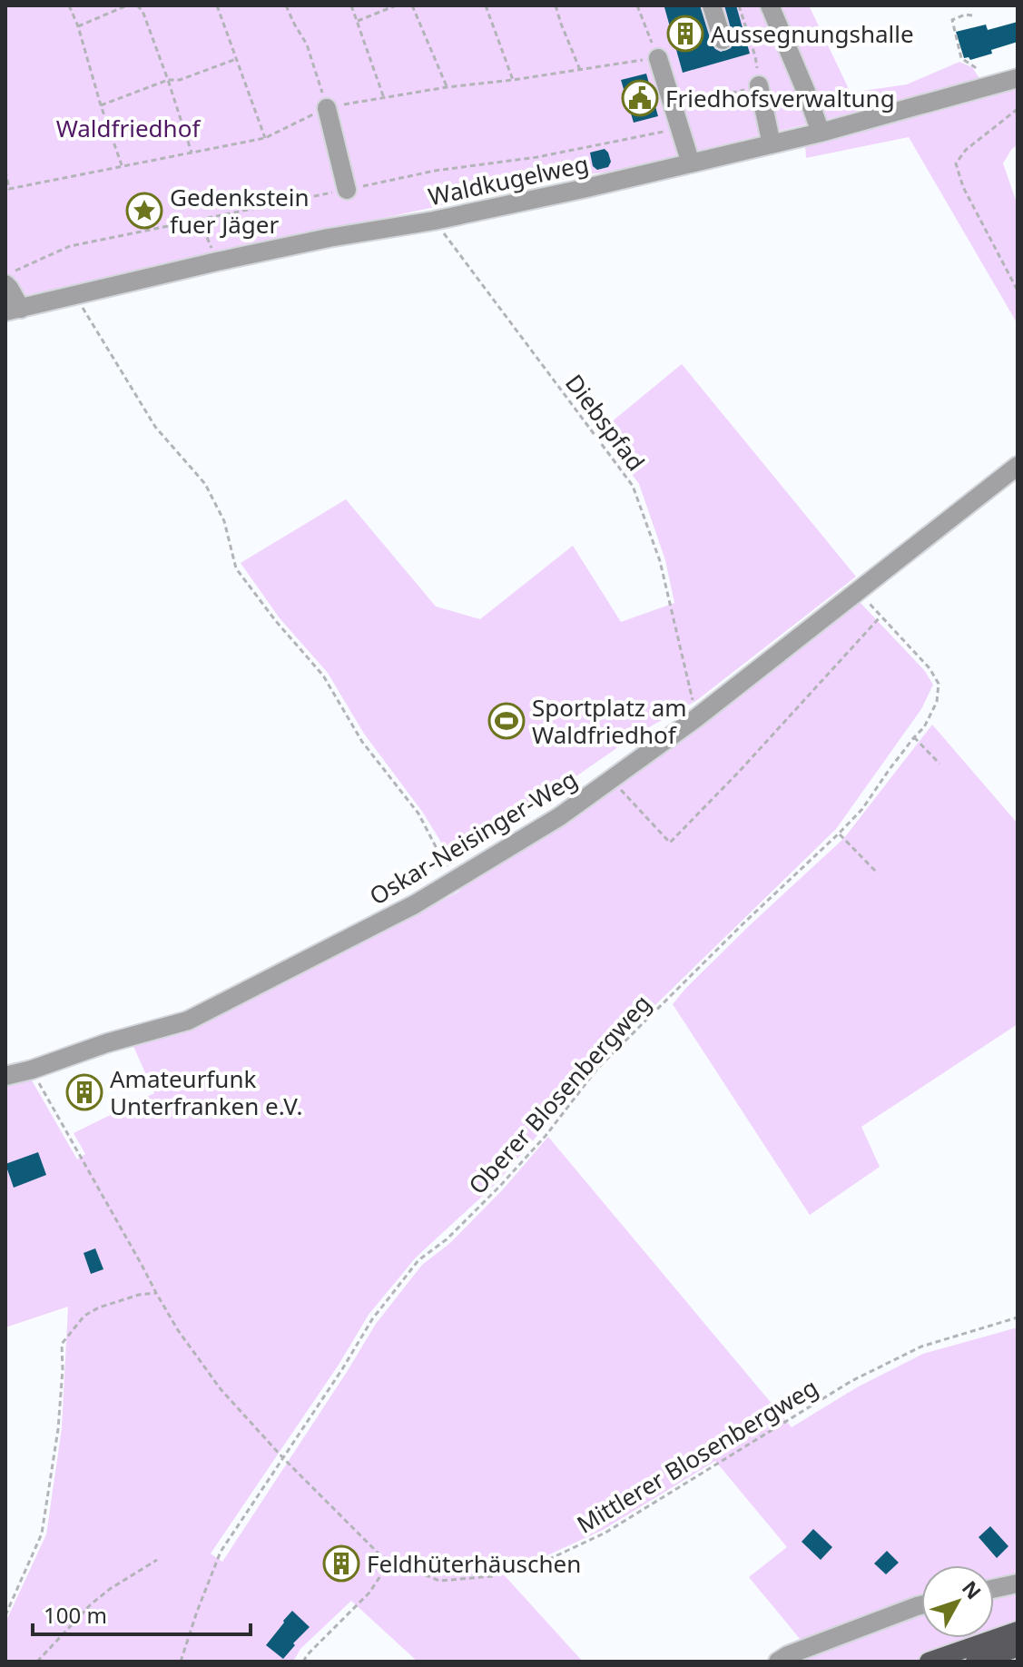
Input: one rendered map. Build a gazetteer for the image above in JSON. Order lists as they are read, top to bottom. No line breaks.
{"streets":{"street":["Waldkugelweg","Oskar-Neisinger-Weg"],"path":["Diebspfad","Oberer Blosenbergweg","Mittlerer Blosenbergweg"]},"crossings":[["Waldkugelweg","Diebspfad"],["Diebspfad","Oskar-Neisinger-Weg"],["Oskar-Neisinger-Weg","Oberer Blosenbergweg"],["Oskar-Neisinger-Weg","Mittlerer Blosenbergweg"],["Oberer Blosenbergweg","Mittlerer Blosenbergweg"]],"parks":["Waldfriedhof"],"places":{"building":["Aussegnungshalle","Amateurfunk Unterfranken e.V.","Feldhüterhäuschen"],"public building":["Friedhofsverwaltung"],"place":["Gedenkstein fuer Jäger"],"sports":["Sportplatz am Waldfriedhof"]},"scale_bar":"100 m","north":"top right"}
